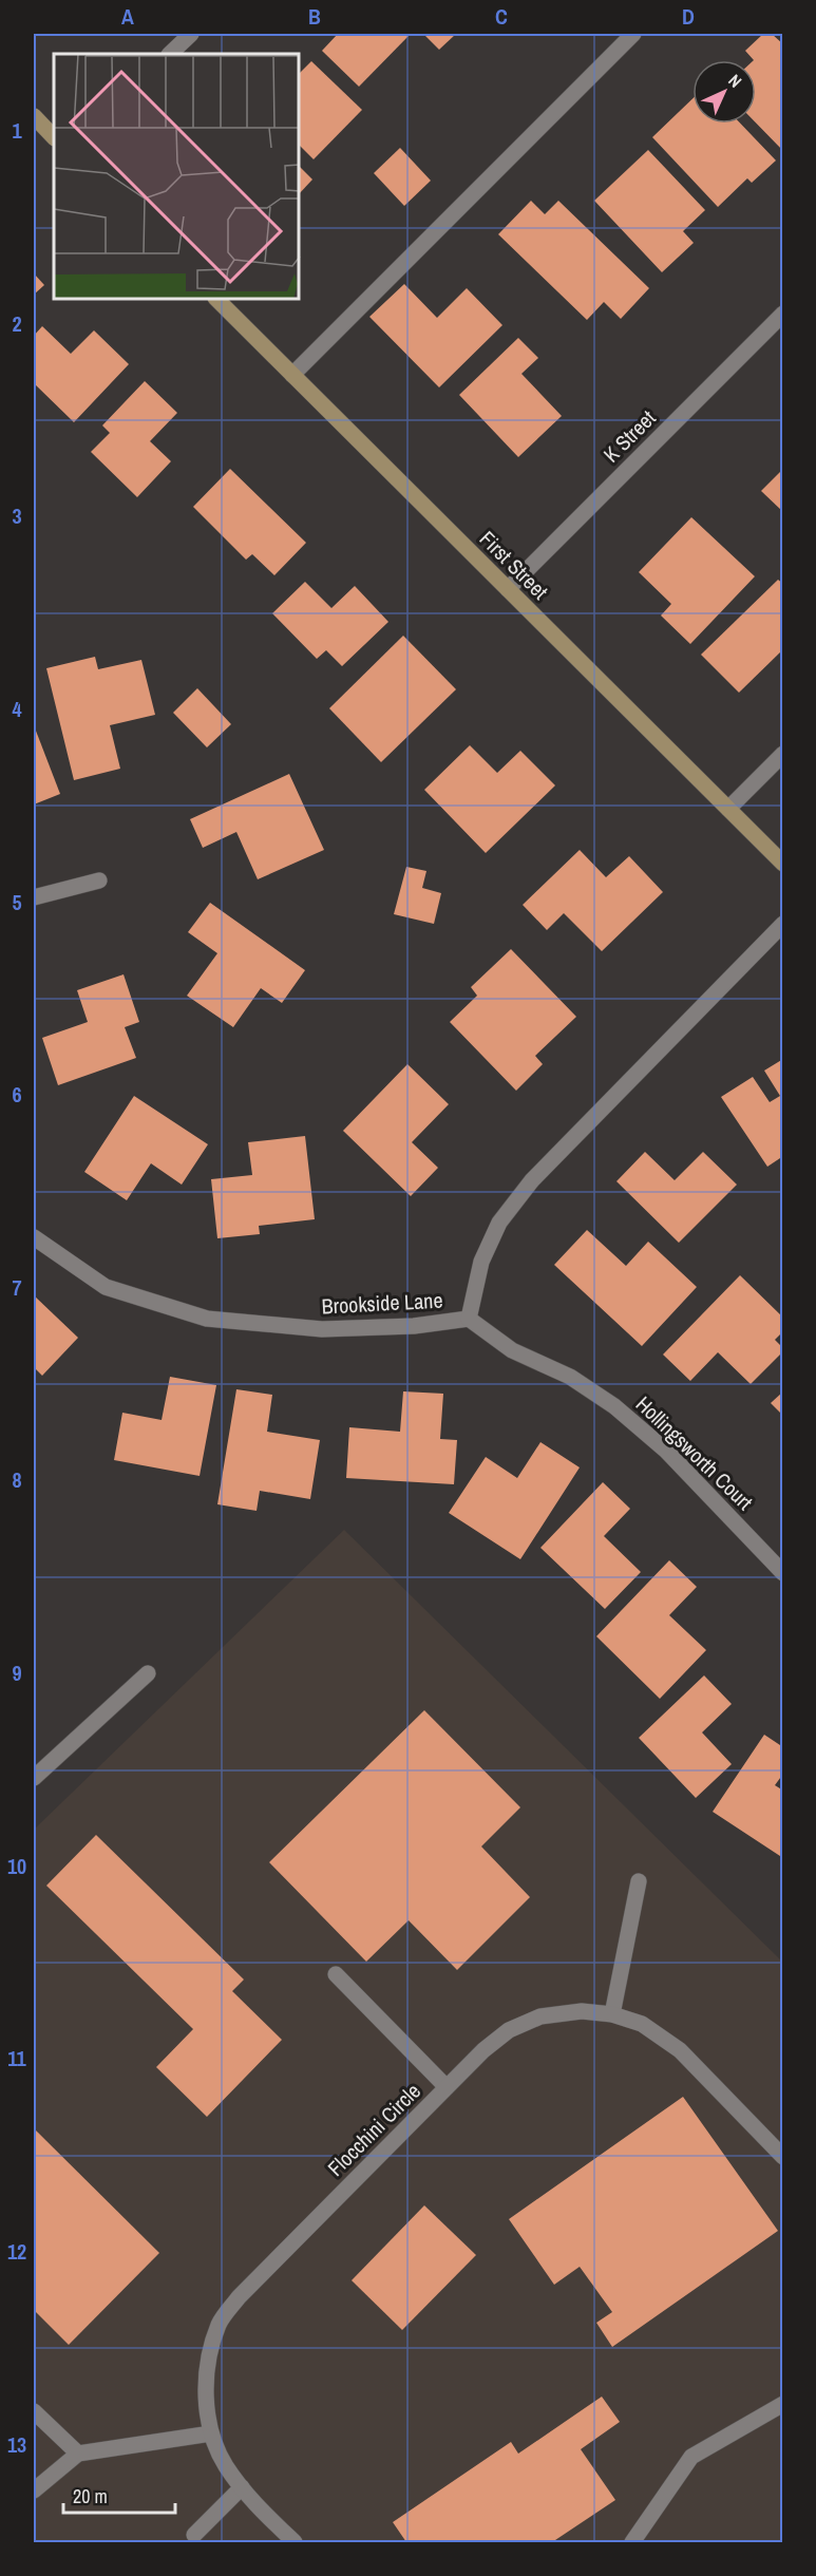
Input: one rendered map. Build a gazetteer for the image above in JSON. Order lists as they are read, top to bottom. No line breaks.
{"streets":{"street":["K Street","First Street","Brookside Lane","Hollingsworth Court","Flocchini Circle"]},"crossings":[["K Street","First Street"],["Brookside Lane","Hollingsworth Court"]],"scale_bar":"20 m","north":"top right","grid":{"columns":["A","B","C","D"],"rows":["1","2","3","4","5","6","7","8","9","10","11","12","13"]}}
